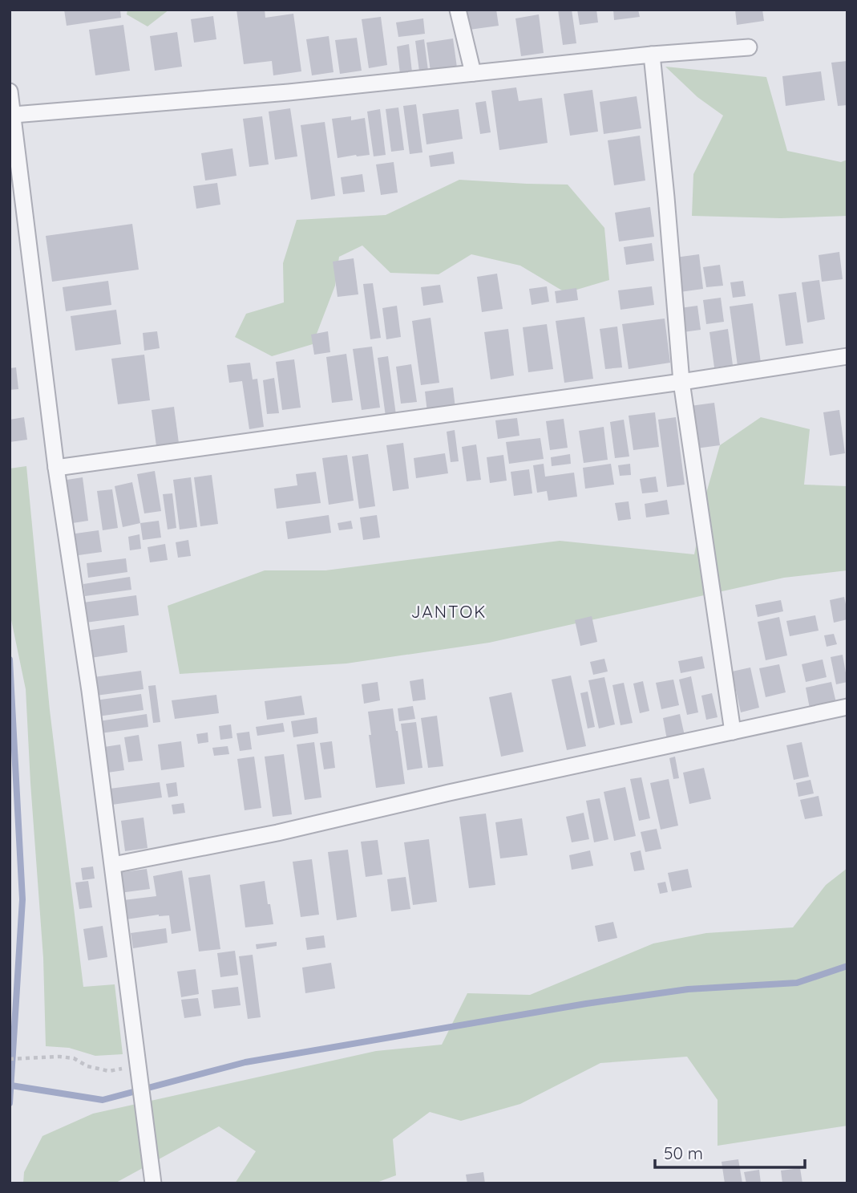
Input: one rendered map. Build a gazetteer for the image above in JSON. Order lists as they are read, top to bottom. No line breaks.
{"districts":["JANTOK"],"scale_bar":"50 m"}
